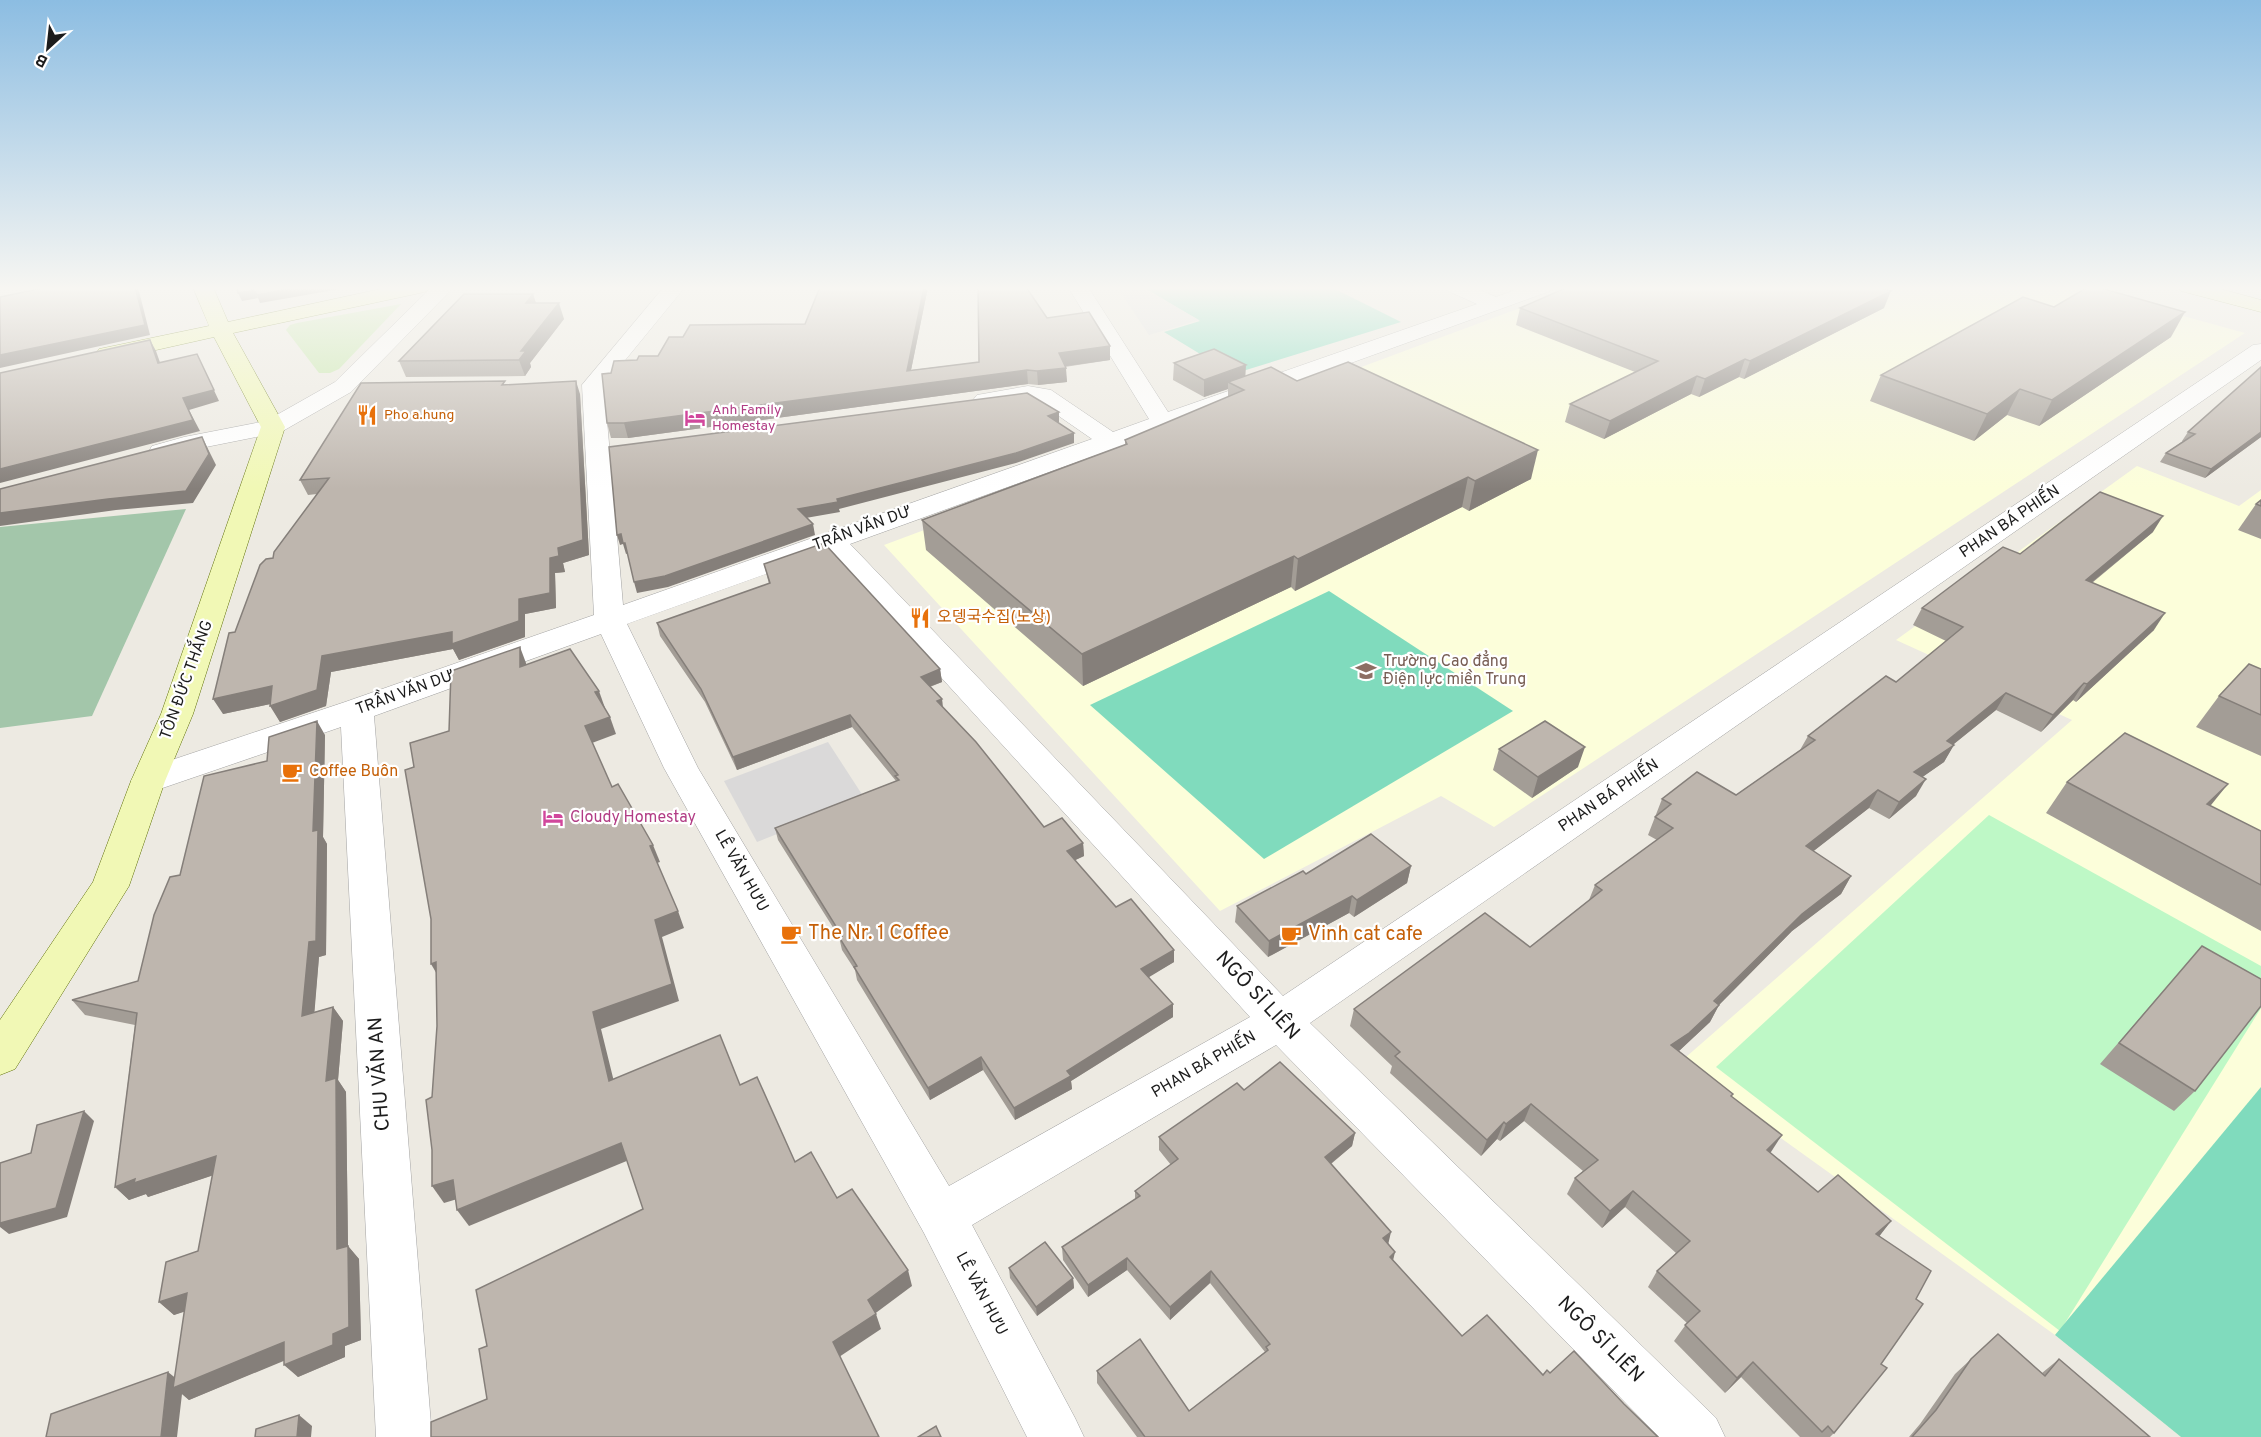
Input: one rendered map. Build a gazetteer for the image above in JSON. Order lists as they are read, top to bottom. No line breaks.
{"streets":{"street":["PHAN BÁ PHIẾN","TRẦN VĂN DƯ","TÔN ĐỨC THẮNG","LÊ VĂN HƯU","NGÔ SĨ LIÊN","CHU VĂN AN"]},"crossings":[["PHAN BÁ PHIẾN","LÊ VĂN HƯU"],["PHAN BÁ PHIẾN","NGÔ SĨ LIÊN"],["TRẦN VĂN DƯ","TÔN ĐỨC THẮNG"],["TRẦN VĂN DƯ","LÊ VĂN HƯU"],["TRẦN VĂN DƯ","NGÔ SĨ LIÊN"],["TRẦN VĂN DƯ","CHU VĂN AN"]],"places":{"restaurant":["Pho a.hung","오뎅국수집(노상)"],"hotel":["Anh Family Homestay","Cloudy Homestay"],"school or university":["Trường Cao đẳng Điện lực miền Trung"],"cafe":["Coffee Buôn","The Nr. 1 Coffee","Vinh cat cafe"]},"north":"bottom left"}
